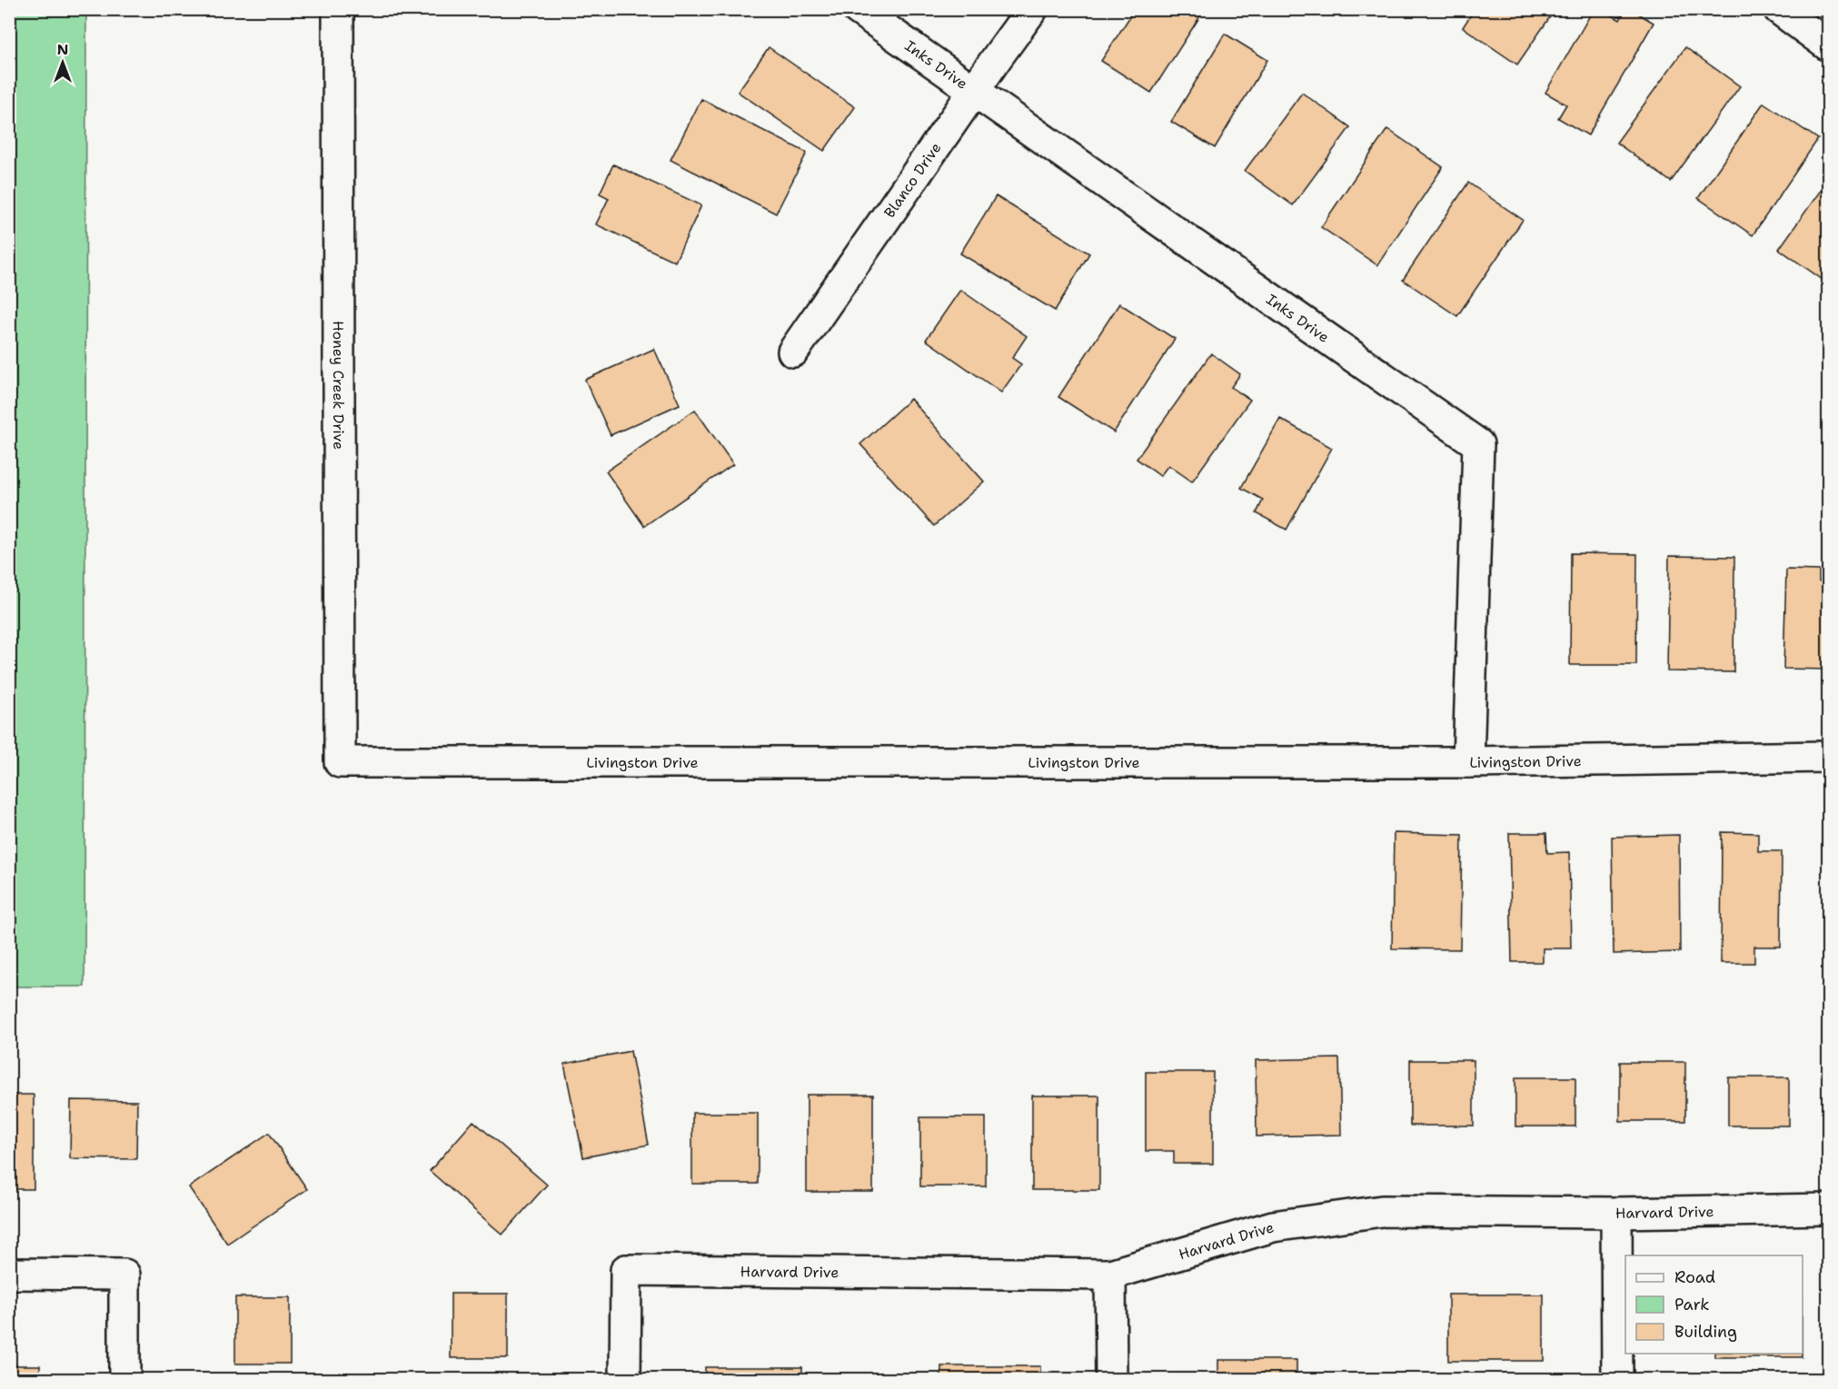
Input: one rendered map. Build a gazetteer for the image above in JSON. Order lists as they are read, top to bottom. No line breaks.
{"streets":{"street":["Inks Drive","Blanco Drive","Honey Creek Drive","Livingston Drive","Harvard Drive"]},"crossings":[["Inks Drive","Blanco Drive"],["Inks Drive","Livingston Drive"],["Honey Creek Drive","Livingston Drive"]],"legend":["Road","Park","Building"],"north":"top"}
